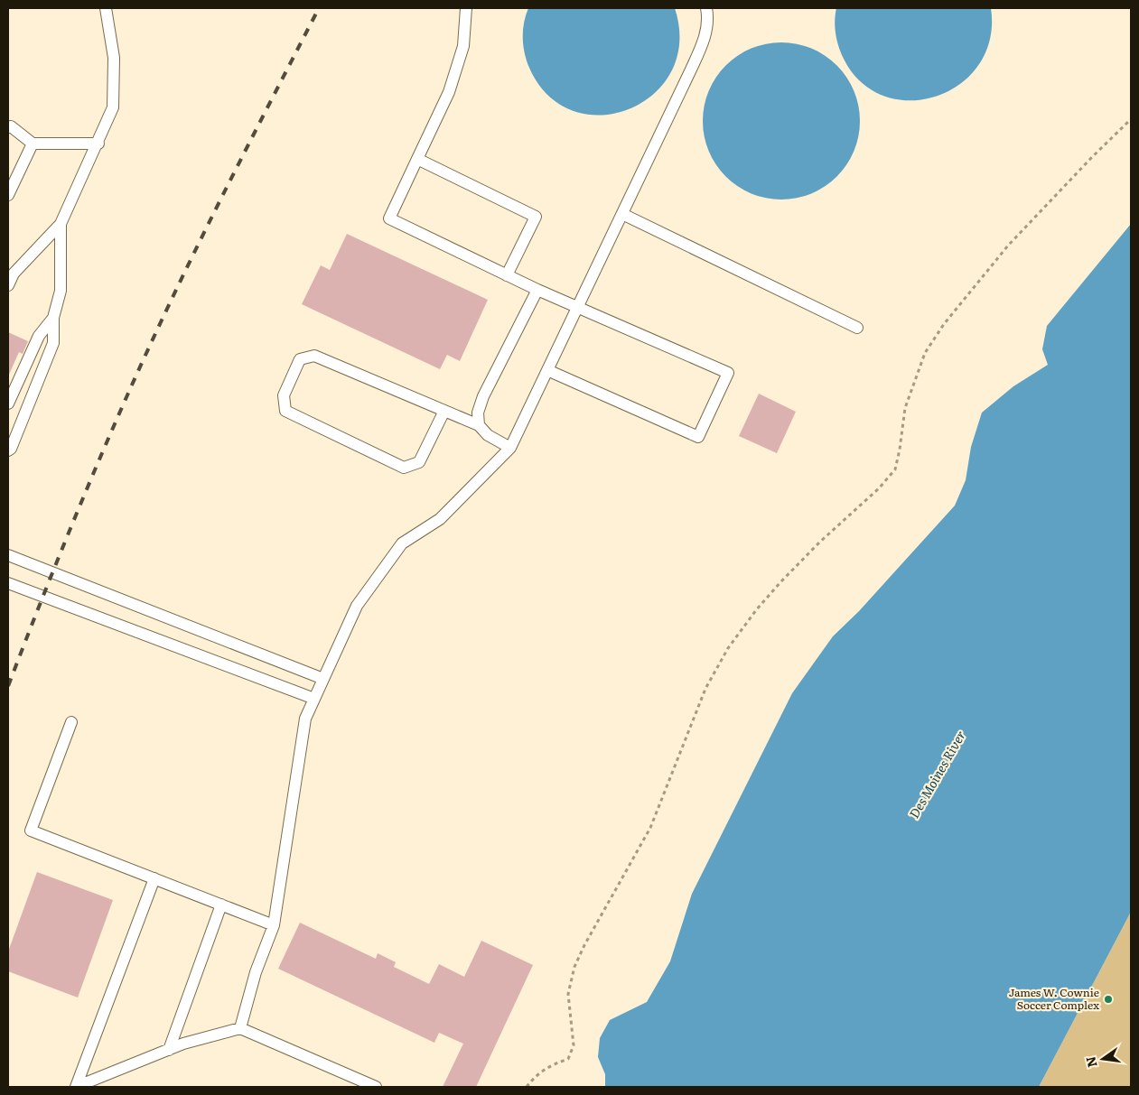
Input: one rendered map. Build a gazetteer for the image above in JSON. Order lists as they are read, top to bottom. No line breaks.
{"water":["Des Moines River"],"places":["James W. Cownie Soccer Complex"],"north":"left"}
